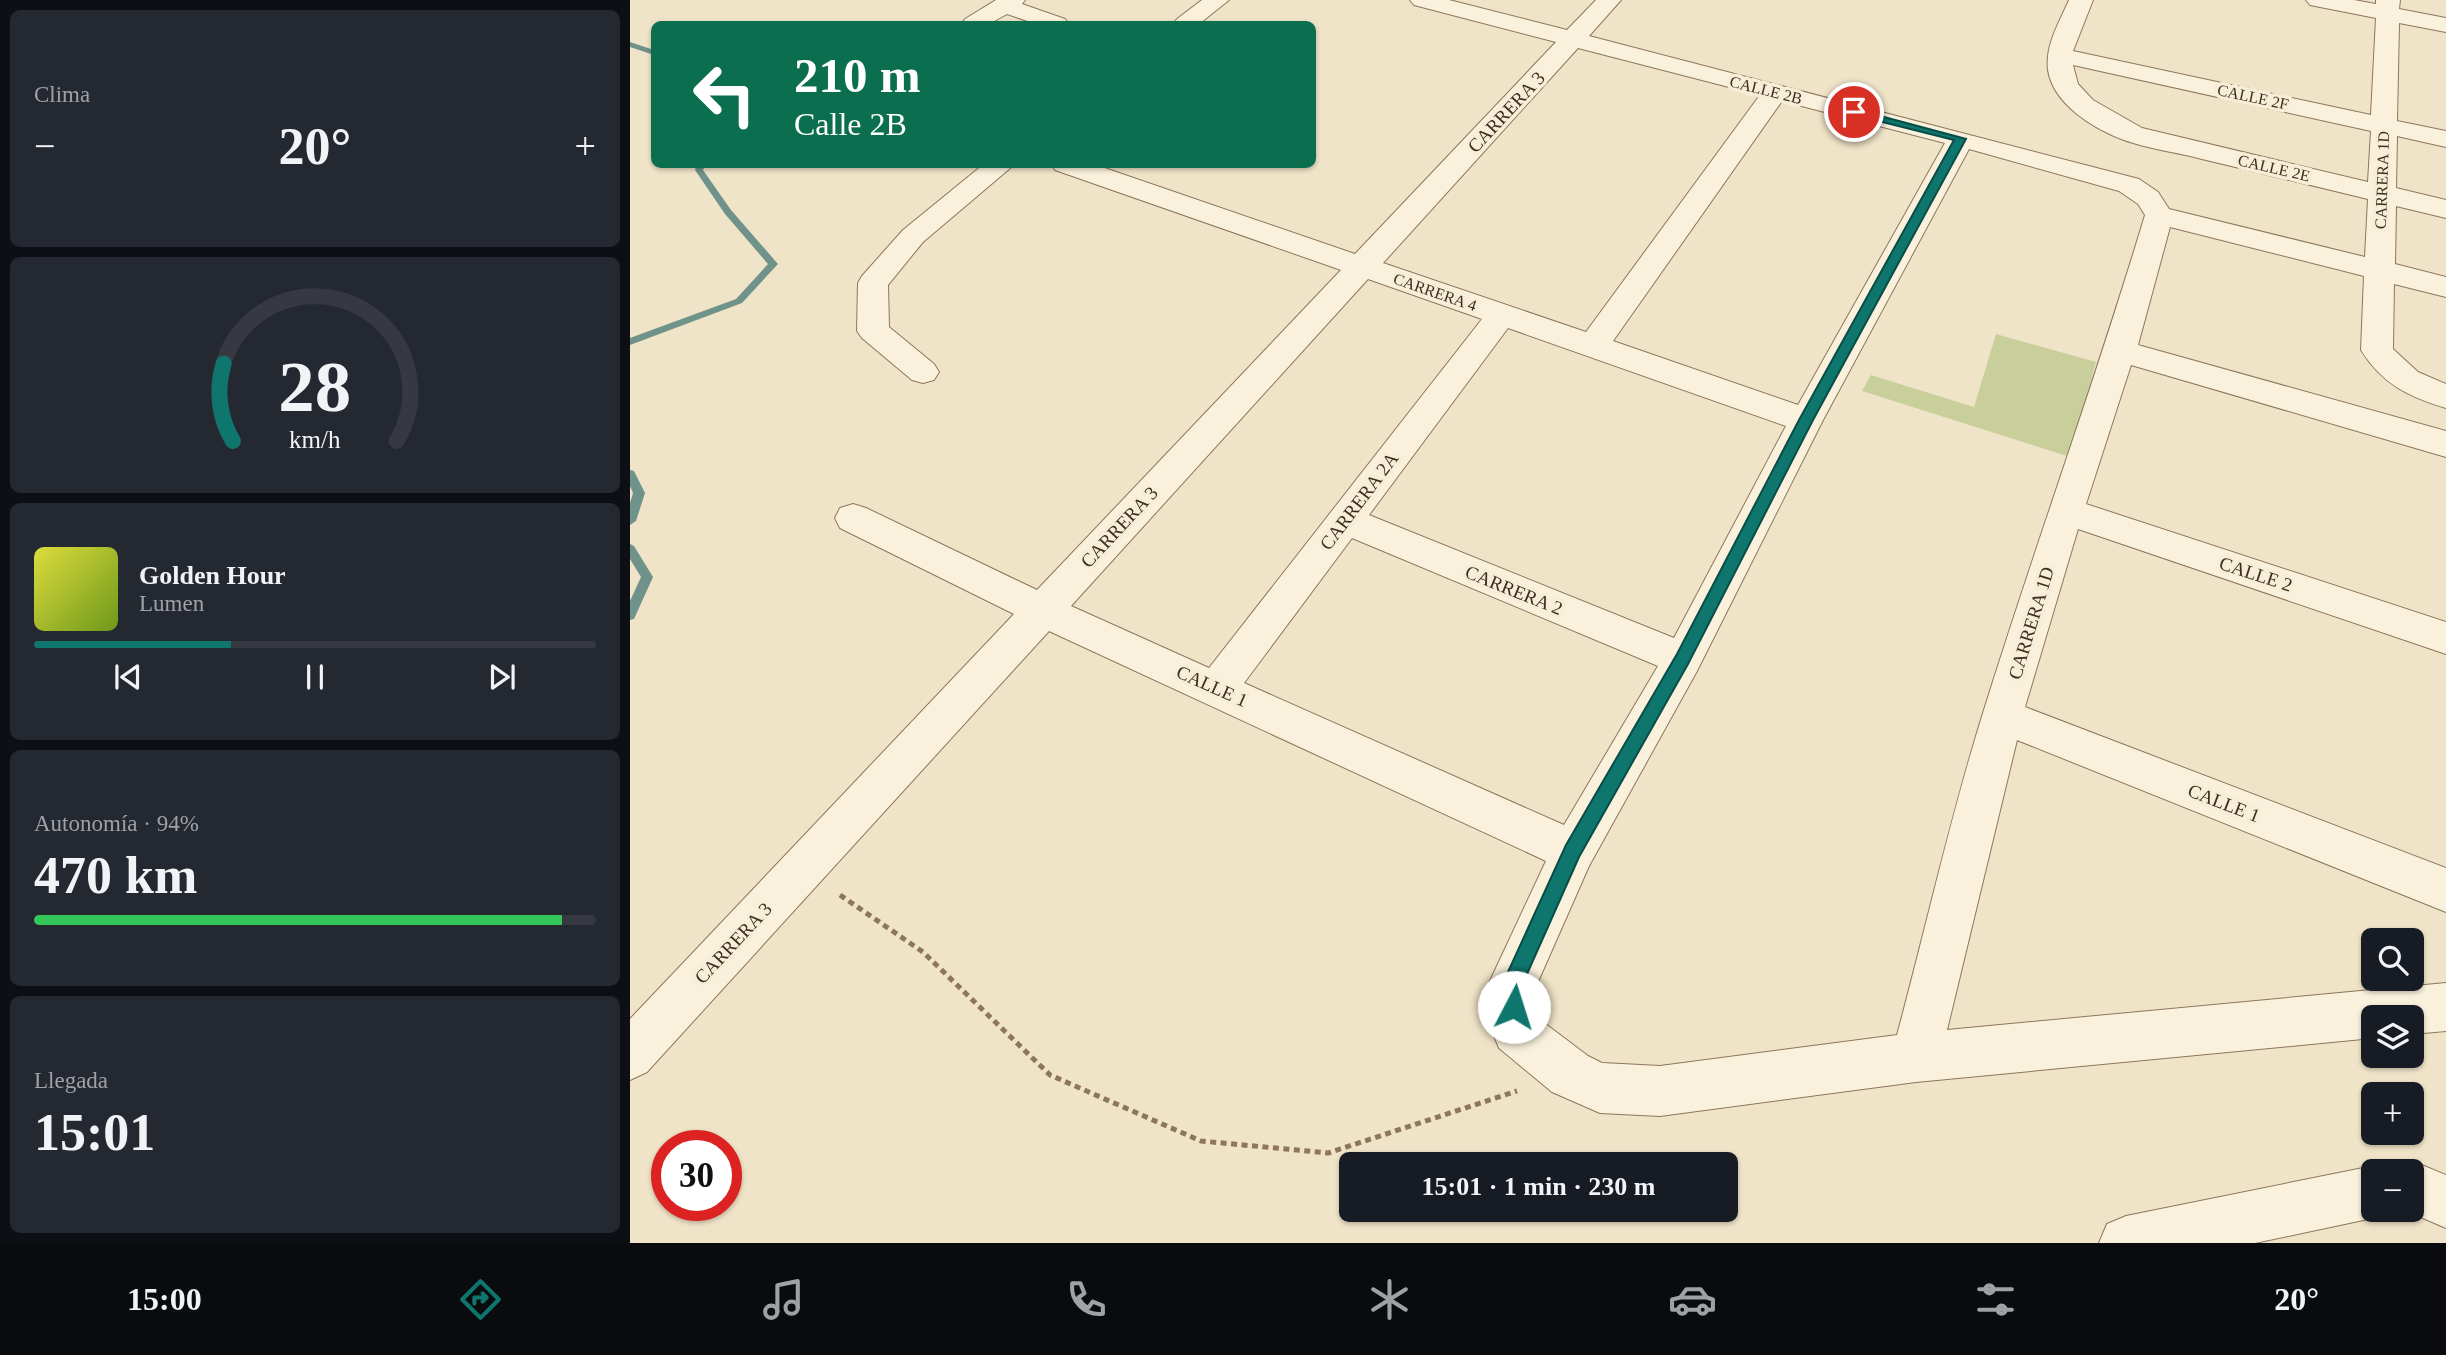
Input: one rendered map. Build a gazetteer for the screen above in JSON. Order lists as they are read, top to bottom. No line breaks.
{"streets":{"street":["CALLE 2B","CALLE 2F","CARRERA 3","CALLE 2E","CARRERA 1D","CARRERA 4","CARRERA 2A","CALLE 2","CARRERA 2","CALLE 1"]},"crossings":[["CALLE 2B","CARRERA 3"],["CALLE 2B","CARRERA 1D"],["CALLE 2F","CALLE 2E"],["CALLE 2F","CARRERA 1D"],["CARRERA 3","CARRERA 4"],["CARRERA 3","CALLE 1"],["CALLE 2E","CARRERA 1D"],["CARRERA 1D","CALLE 2"],["CARRERA 1D","CALLE 1"],["CARRERA 4","CARRERA 2A"],["CARRERA 2A","CARRERA 2"],["CARRERA 2A","CALLE 1"]],"page":{"tile":["Clima",["Autonomía · 94%","470 km"],["Llegada","15:01"]],"turn":["210 m","Calle 2B"],"heat":["−","20°","+"],"song":["Golden Hour","Lumen"],"map_buttons":["+","−"],"limit":"30","trip":"15:01 · 1 min · 230 m","tabs":["15:00","20°"],"gauge":["28","km/h"]}}
